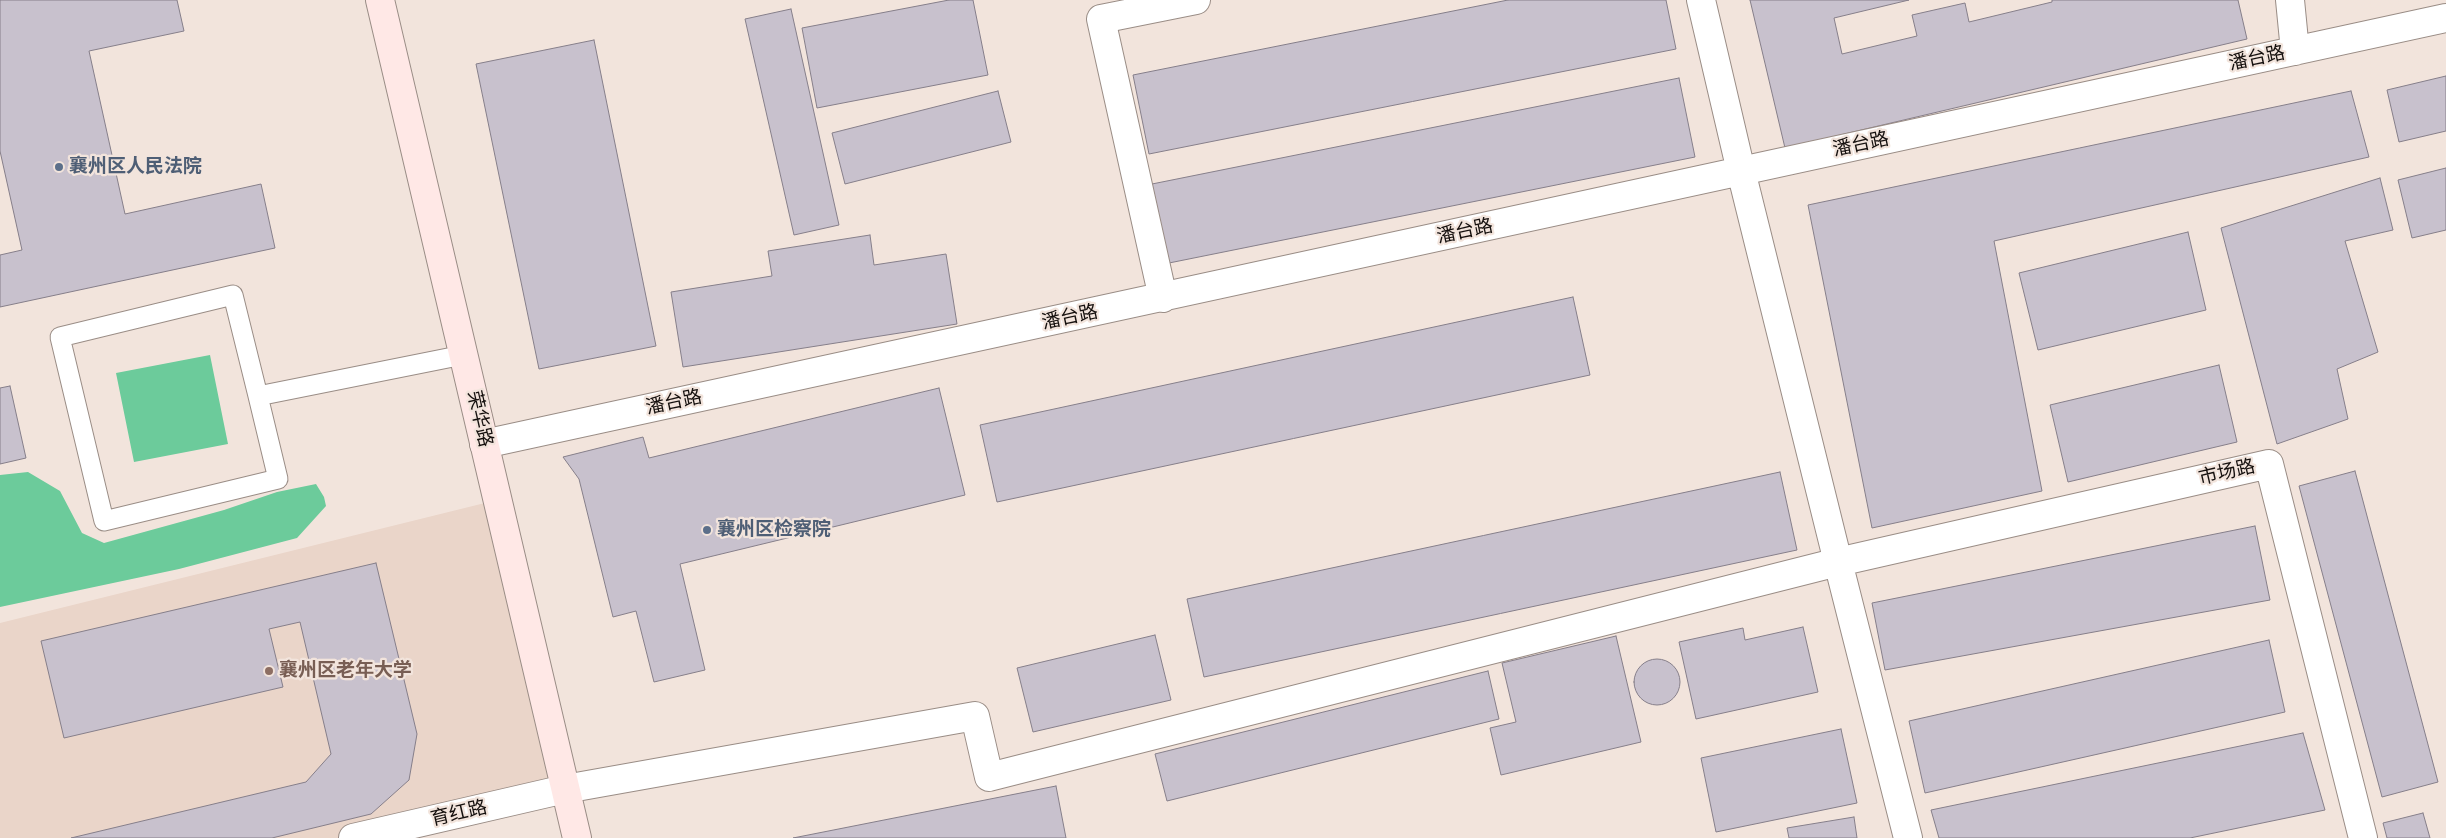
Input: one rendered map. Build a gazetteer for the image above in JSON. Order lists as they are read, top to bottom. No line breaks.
{"streets":{"main road":["荣华路"],"street":["潘台路","市场路","育红路"]},"crossings":[["潘台路","荣华路"],["荣华路","育红路"],["市场路","育红路"]],"places":["襄州区人民法院","襄州区检察院","襄州区老年大学"]}
